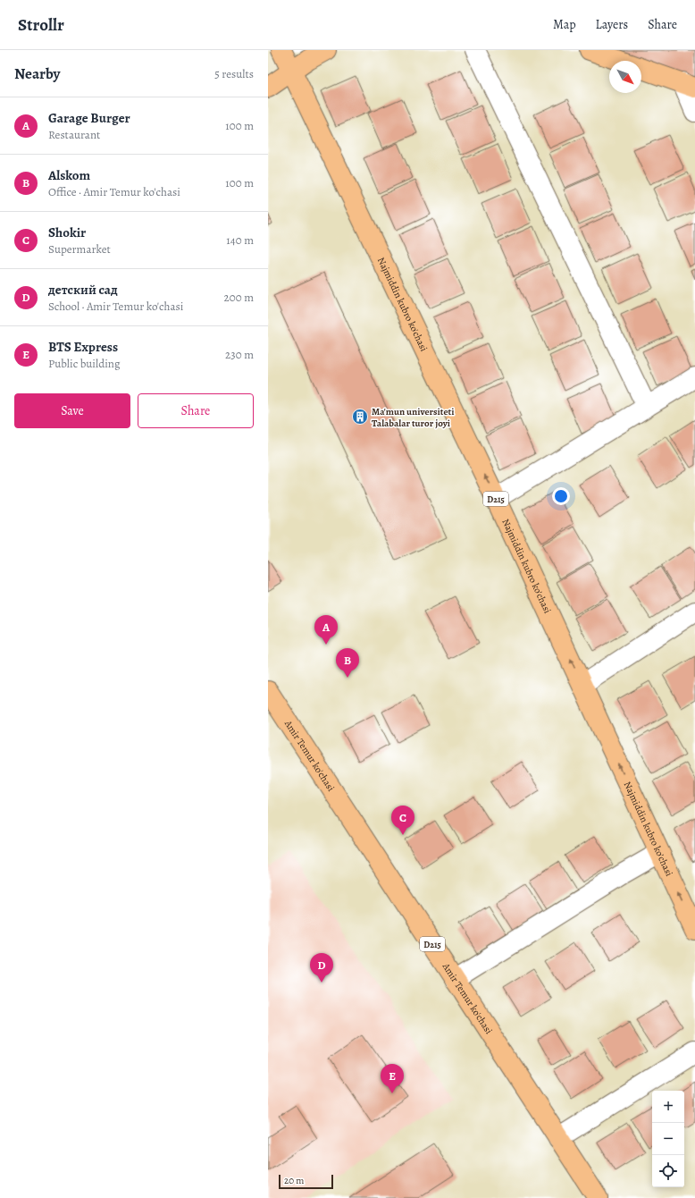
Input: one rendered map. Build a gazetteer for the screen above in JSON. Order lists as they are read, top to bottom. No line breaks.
{"streets":{"main road":["Najmiddin kubro ko'chasi","D215","Amir Temur ko'chasi"]},"one_way":["Najmiddin kubro ko'chasi"],"places":{"building":["Ma'mun universiteti Talabalar turor joyi"]},"scale_bar":"20 m","north":"bottom right","page":{"header":"Strollr","nav":["Map","Layers","Share"],"heading":["Nearby","5 results"],"list":[{"mark":"A","name":"Garage Burger","note":"Restaurant","value":"100 m"},{"mark":"B","name":"Alskom","note":"Office · Amir Temur ko'chasi","value":"100 m"},{"mark":"C","name":"Shokir","note":"Supermarket","value":"140 m"},{"mark":"D","name":"детский сад","note":"School · Amir Temur ko'chasi","value":"200 m"},{"mark":"E","name":"BTS Express","note":"Public building","value":"230 m"}],"buttons":["Save","Share"],"pins":["A","B","C","D","E"],"map_buttons":["+","−"],"scale":"20 m"}}
